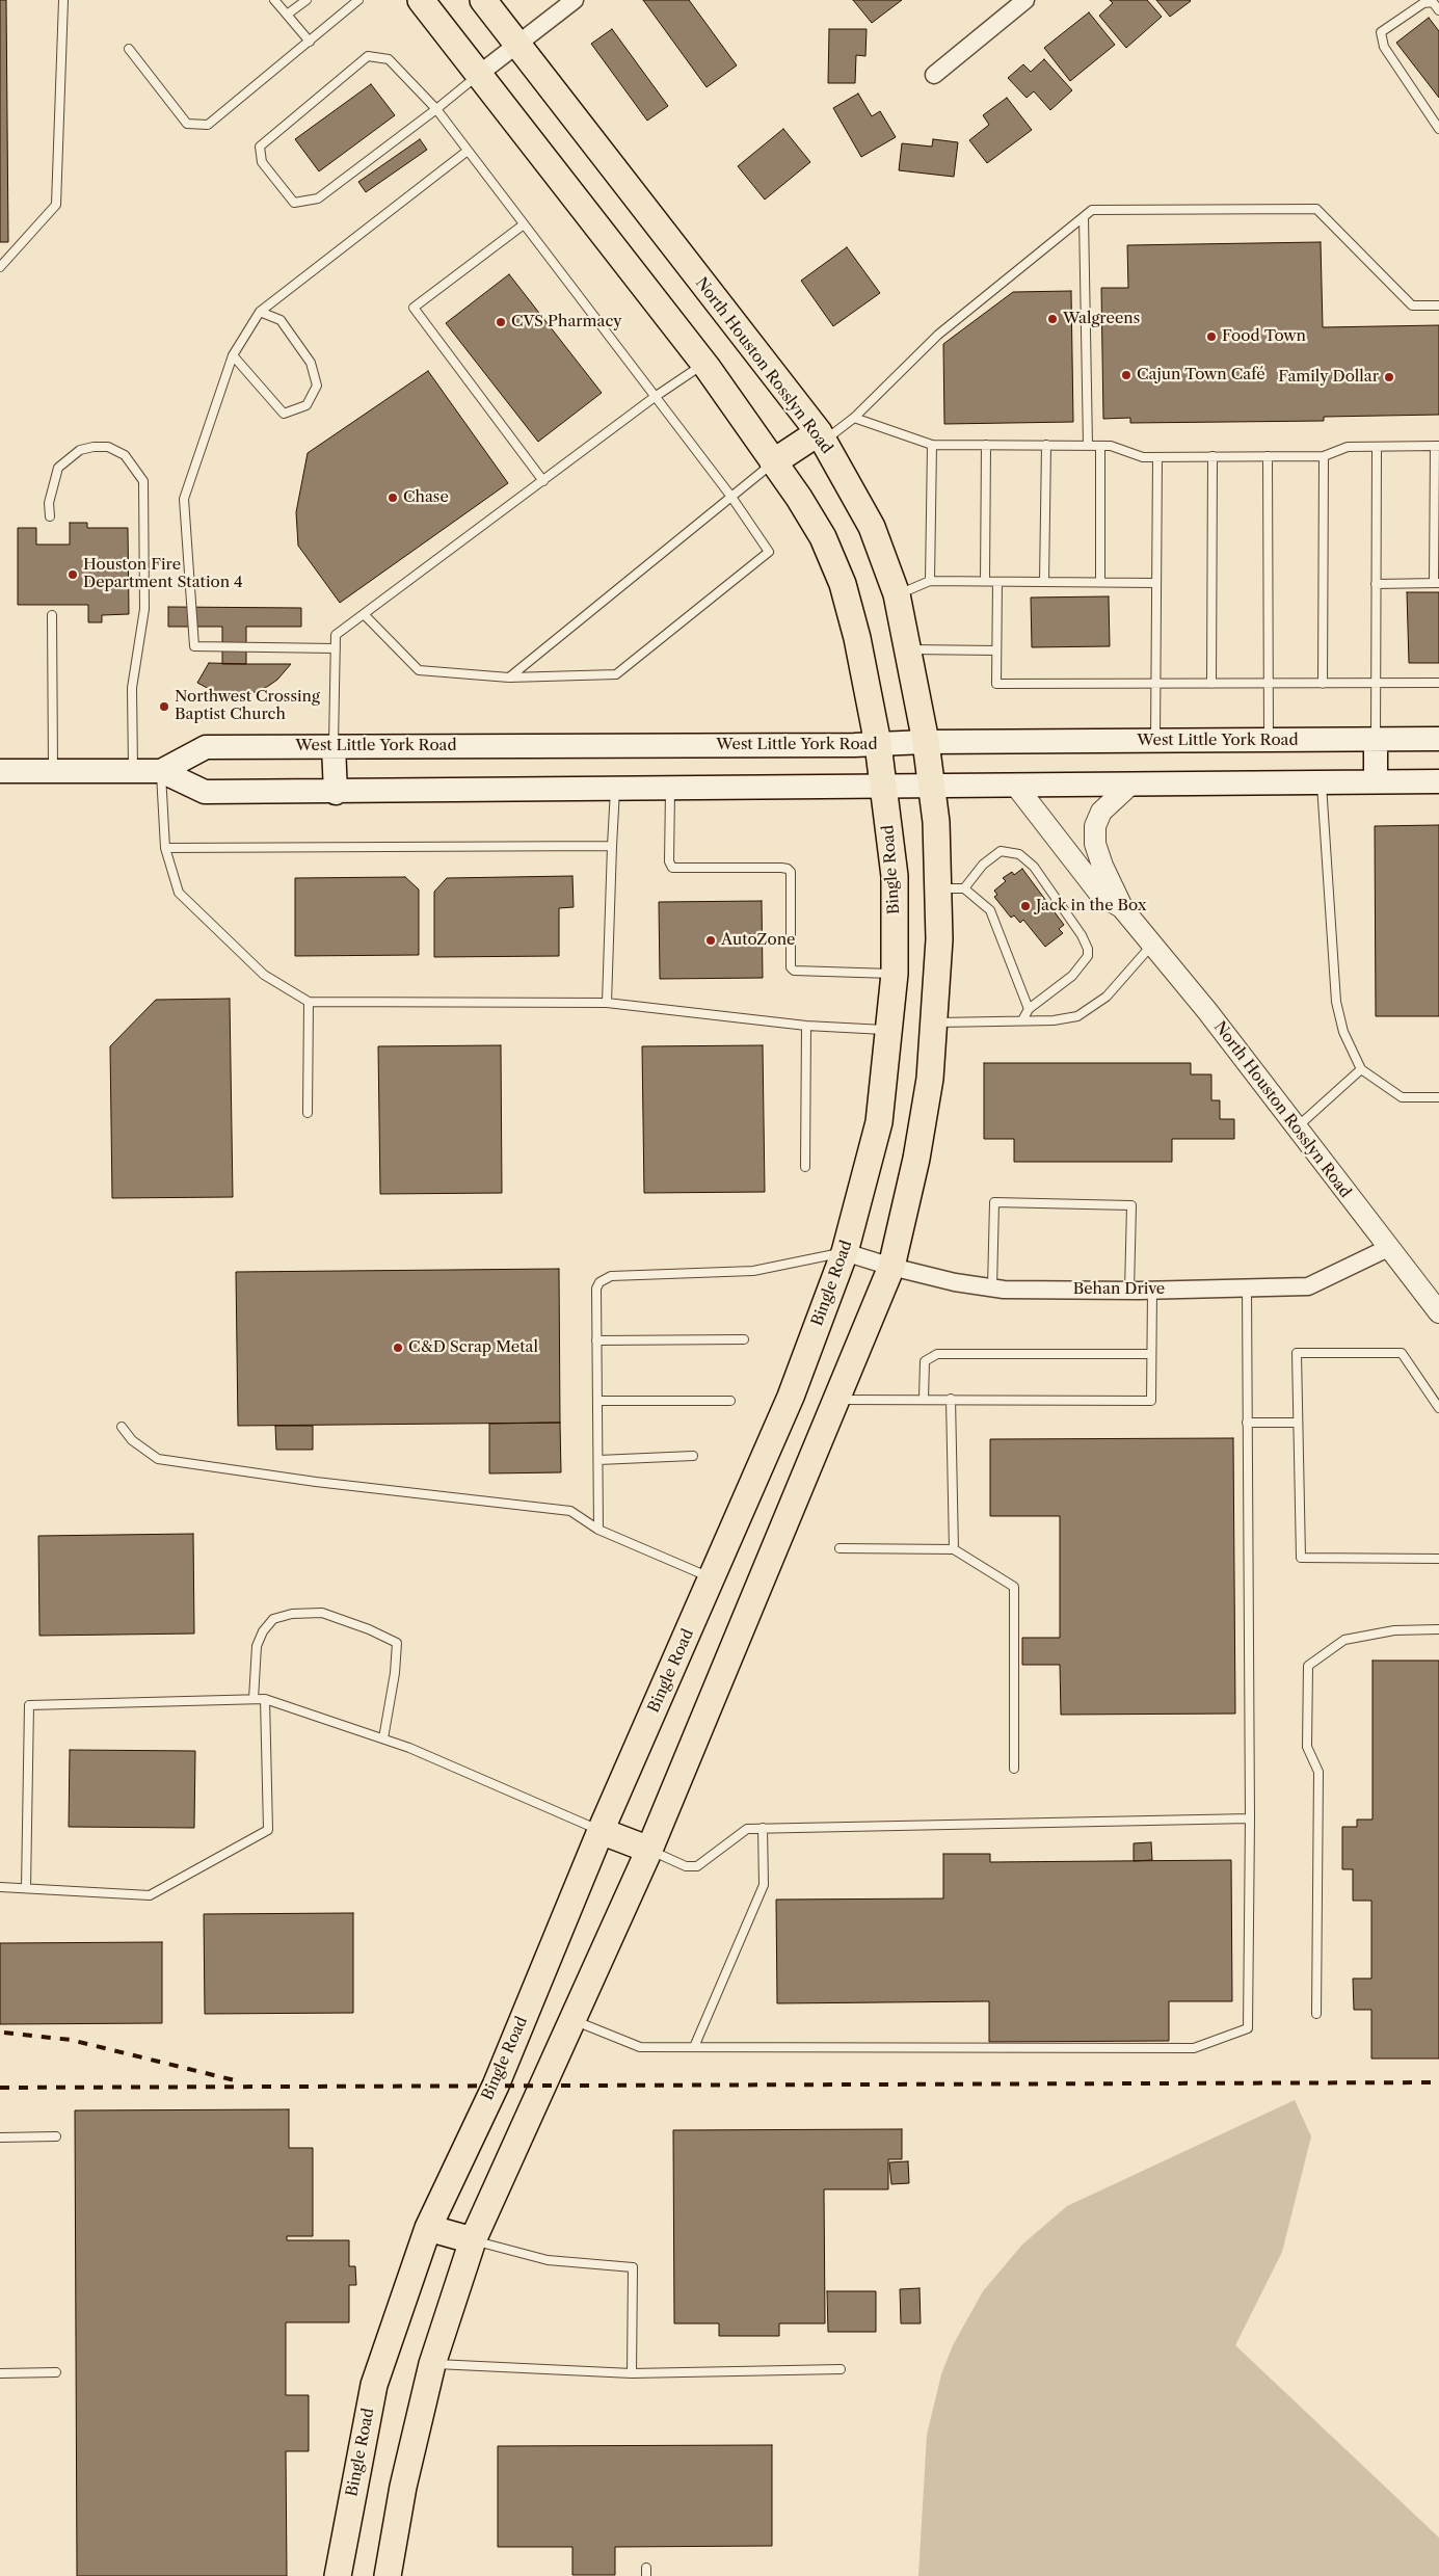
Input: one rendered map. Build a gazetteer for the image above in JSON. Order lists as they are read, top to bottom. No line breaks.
{"streets":{"main road":["North Houston Rosslyn Road","West Little York Road","Bingle Road"],"street":["Behan Drive"]},"crossings":[["North Houston Rosslyn Road","West Little York Road"],["North Houston Rosslyn Road","Behan Drive"],["West Little York Road","Bingle Road"],["Bingle Road","Behan Drive"]],"places":["Walgreens","CVS Pharmacy","Food Town","Cajun Town Café","Family Dollar","Chase","Houston Fire Department Station 4","Northwest Crossing Baptist Church","Jack in the Box","AutoZone","C&D Scrap Metal"]}
